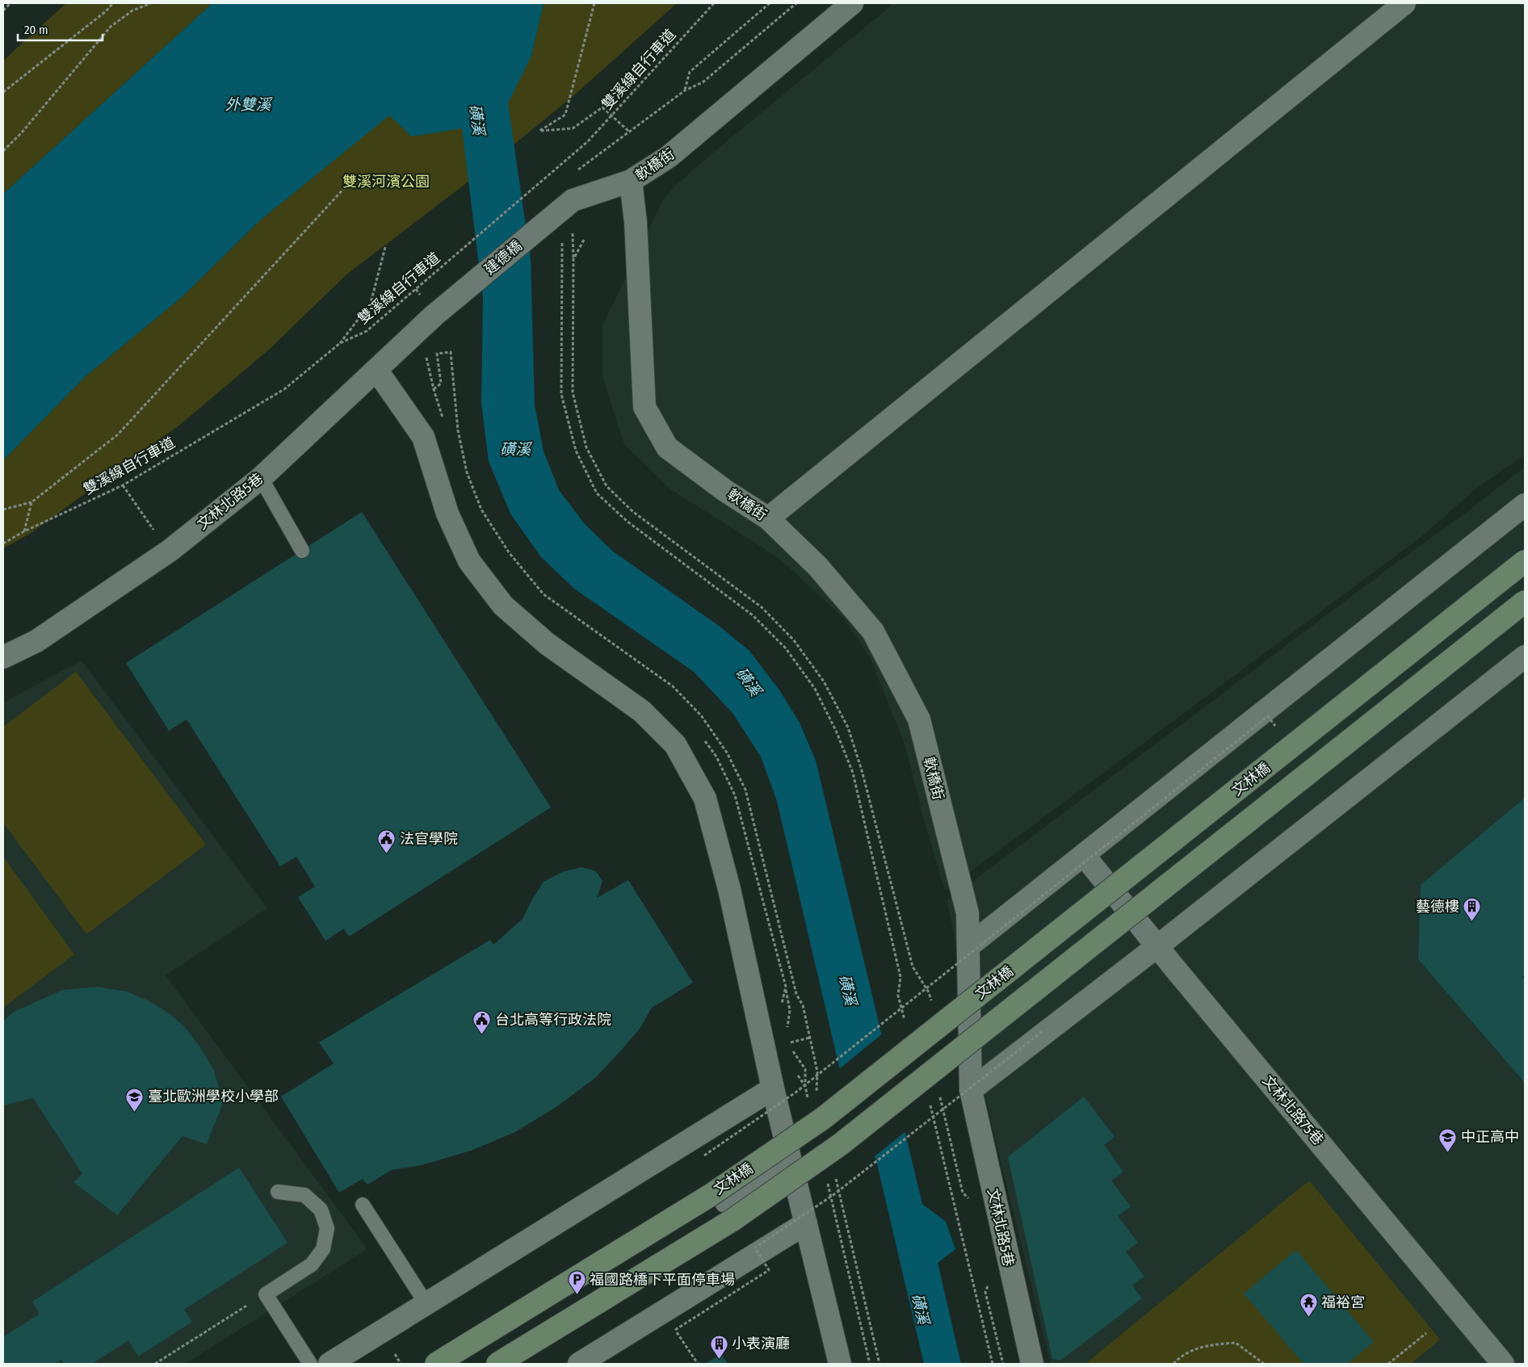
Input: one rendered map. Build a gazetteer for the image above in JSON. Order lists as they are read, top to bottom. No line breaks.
{"streets":{"street":["軟橋街","建德橋","文林北路5巷","文林橋","文林北路75巷"],"path":["雙溪線自行車道"]},"crossings":[["軟橋街","建德橋"],["軟橋街","文林北路5巷"],["建德橋","文林北路5巷"]],"water":["外雙溪","磺溪"],"parks":["雙溪河濱公園"],"places":{"public building":["法官學院","台北高等行政法院"],"building":["藝德樓","小表演廳"],"school or university":["臺北歐洲學校小學部","中正高中"],"parking":["福國路橋下平面停車場"],"temple":["福裕宮"]},"scale_bar":"20 m"}
